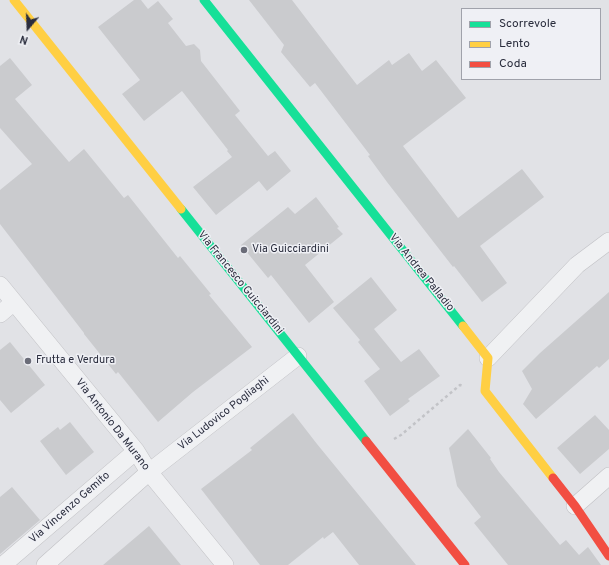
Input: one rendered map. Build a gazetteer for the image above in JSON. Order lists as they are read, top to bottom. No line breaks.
{"streets":{"street":["Via Andrea Palladio","Via Francesco Guicciardini","Via Ludovico Pogliaghi","Via Antonio Da Murano","Via Vincenzo Gemito"]},"crossings":[["Via Francesco Guicciardini","Via Ludovico Pogliaghi"],["Via Ludovico Pogliaghi","Via Antonio Da Murano"],["Via Antonio Da Murano","Via Vincenzo Gemito"]],"places":["Via Guicciardini","Frutta e Verdura"],"legend":["Scorrevole","Lento","Coda"],"north":"bottom"}
